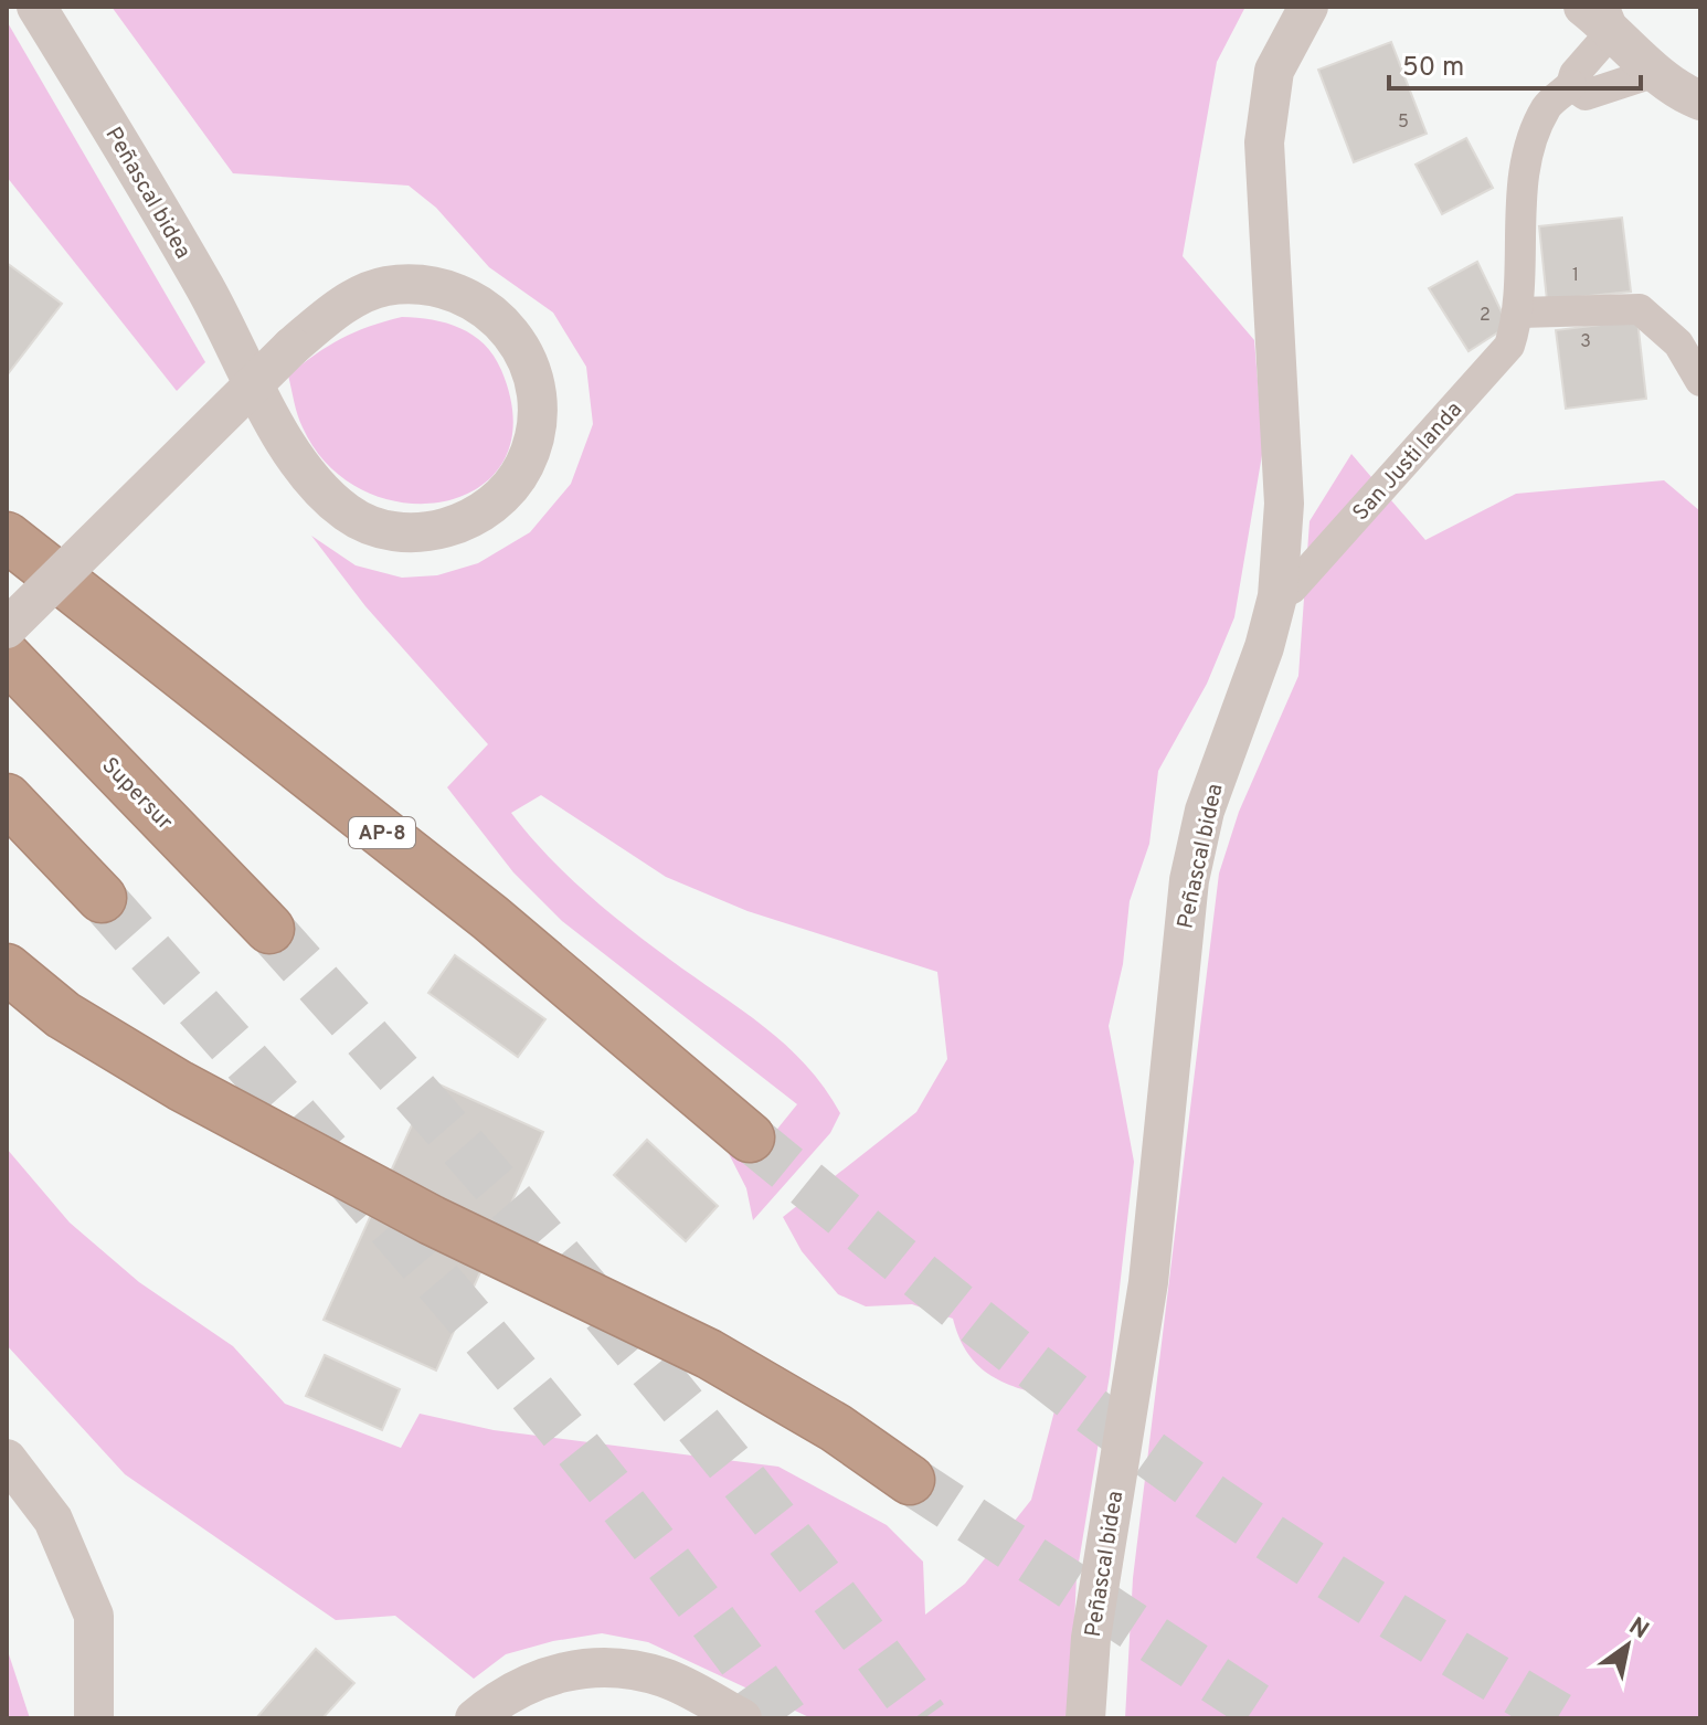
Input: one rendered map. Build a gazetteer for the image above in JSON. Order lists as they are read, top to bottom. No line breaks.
{"streets":{"highway":["Supersur","AP-8"],"street":["Peñascal bidea","San Justi landa"]},"crossings":[["Peñascal bidea","San Justi landa"]],"house_numbers":["5","1","2","3"],"scale_bar":"50 m","north":"top right"}
